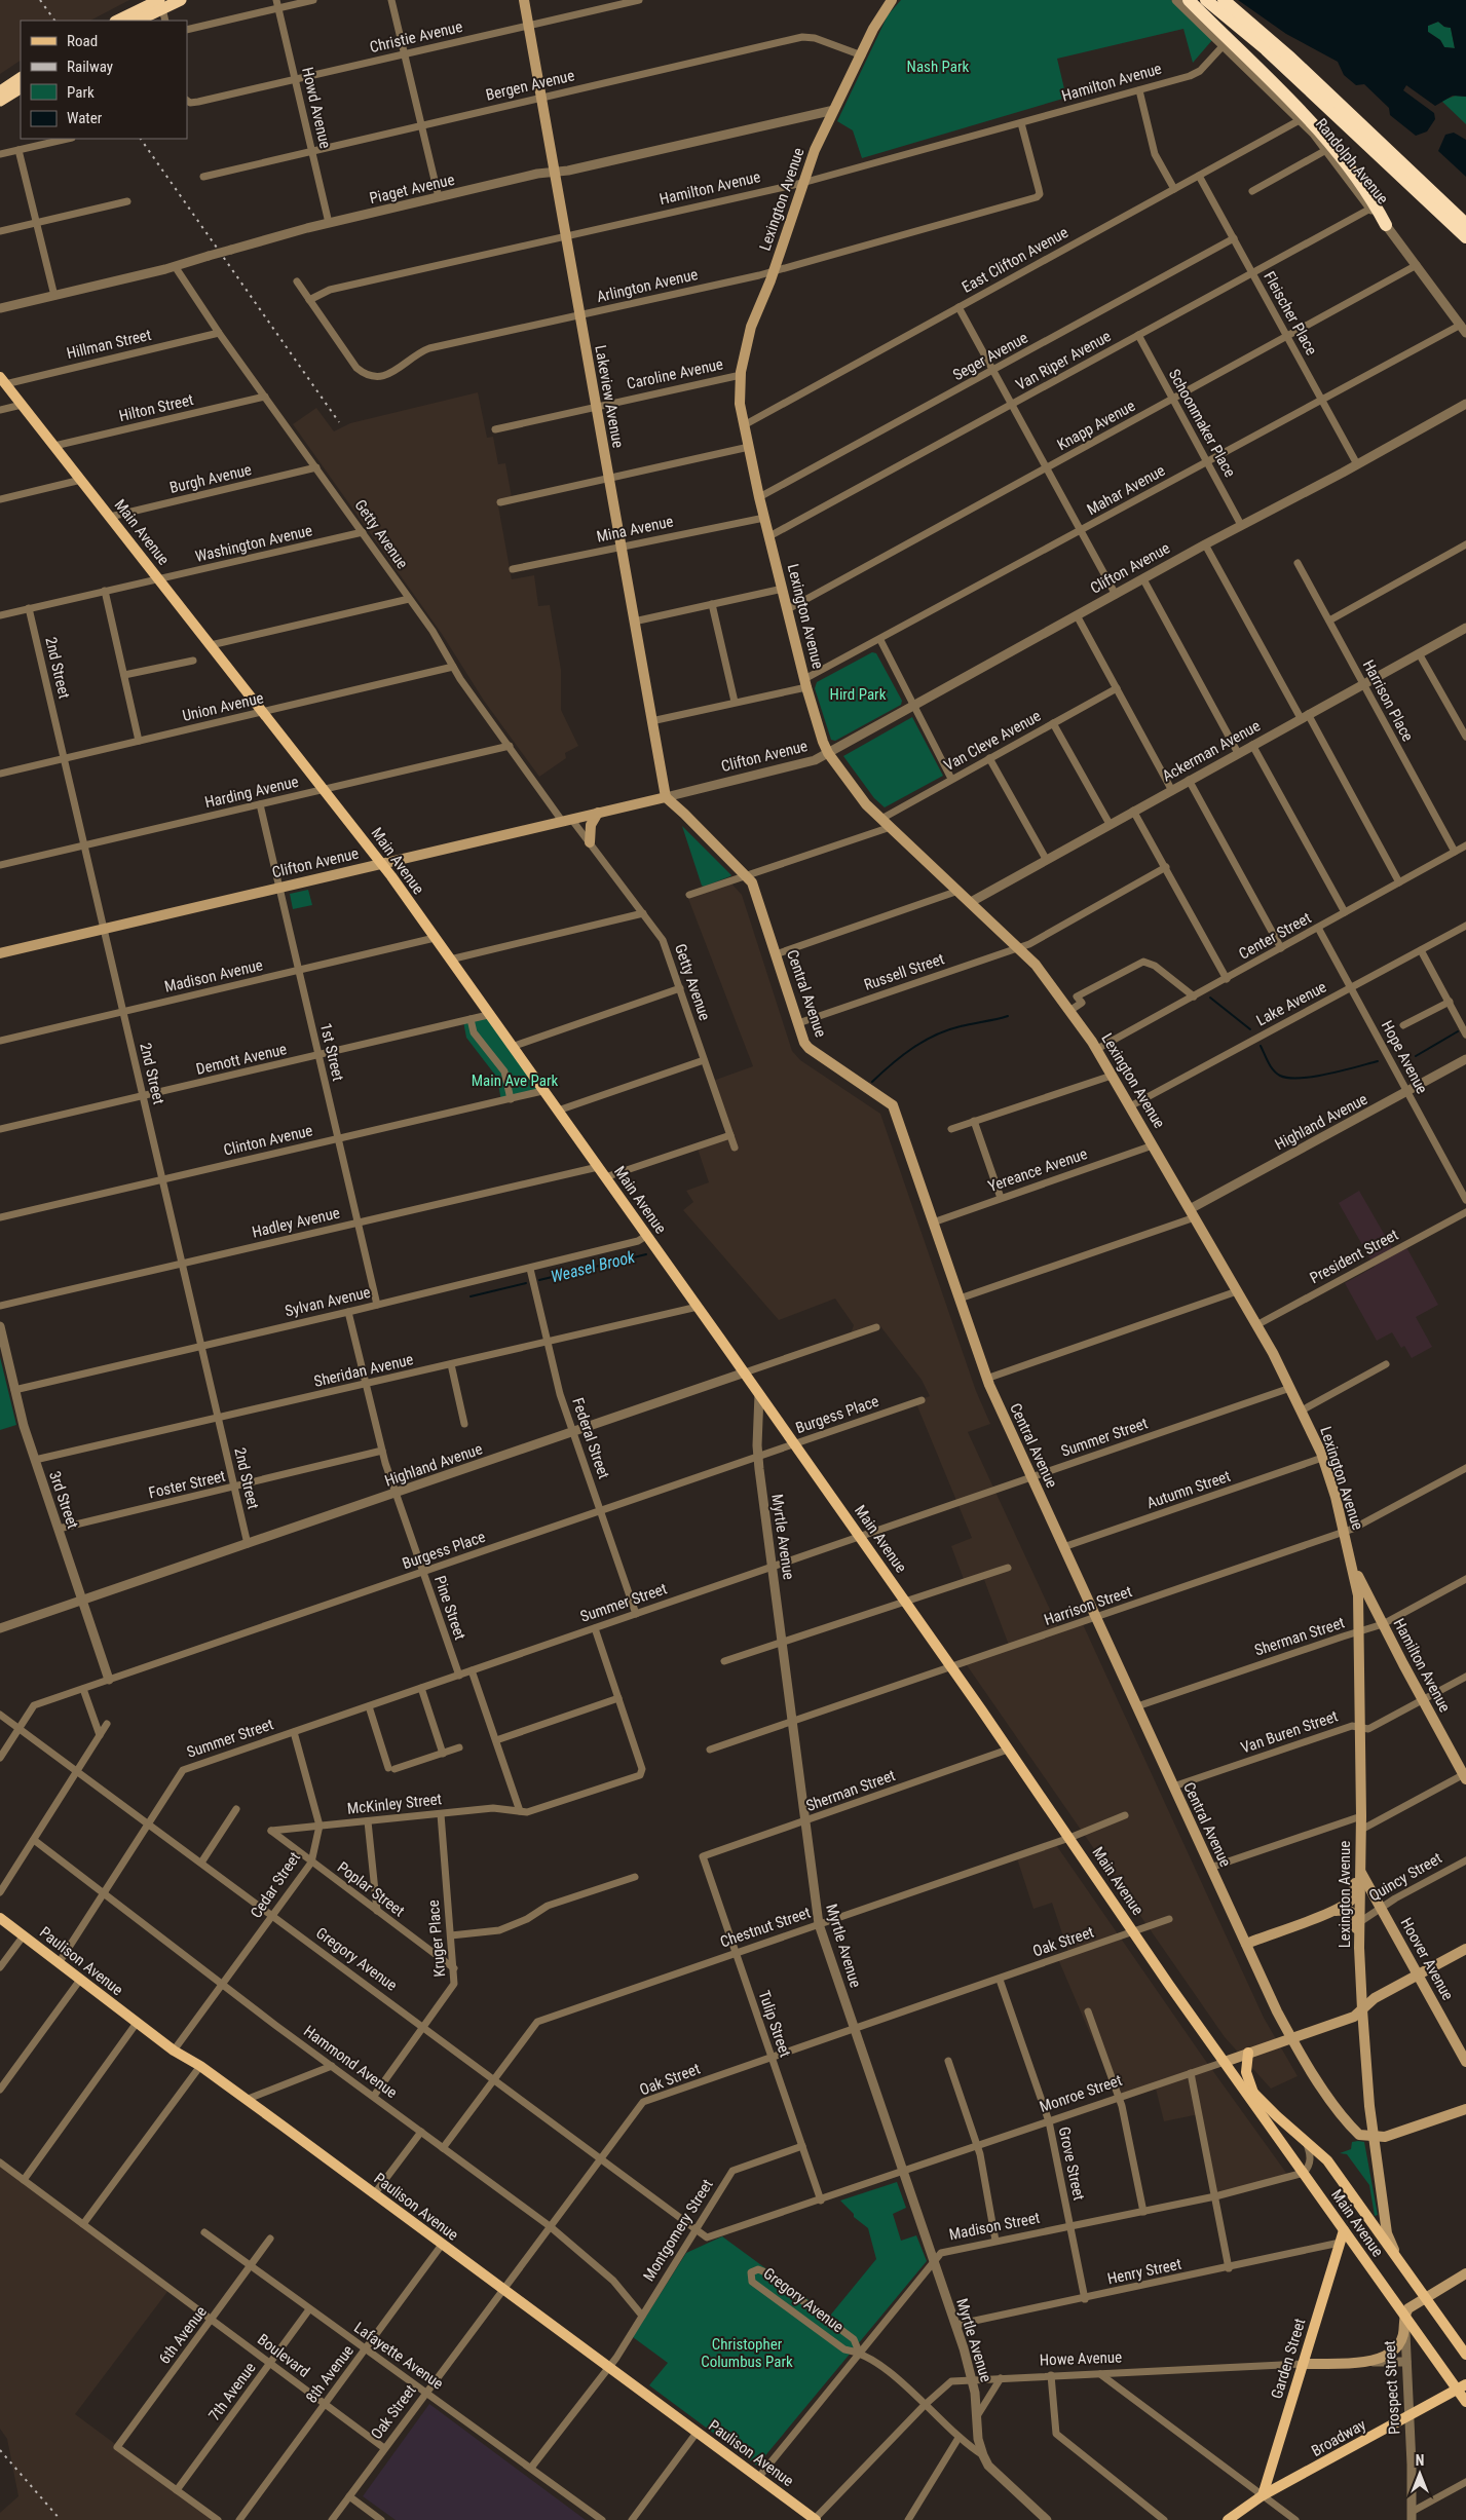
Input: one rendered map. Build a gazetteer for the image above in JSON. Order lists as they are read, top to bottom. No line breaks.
{"streets":{"main road":["Hamilton Avenue","Lexington Avenue","Lakeview Avenue","Main Avenue","Clifton Avenue","Central Avenue","Quincy Street","Hoover Avenue","Paulison Avenue","Monroe Street","Howe Avenue","Garden Street","Prospect Street","Broadway"],"street":["Christie Avenue","Bergen Avenue","Howd Avenue","Randolph Avenue","Piaget Avenue","East Clifton Avenue","Arlington Avenue","Fleischer Place","Hillman Street","Seger Avenue","Van Riper Avenue","Caroline Avenue","Hilton Street","Schoonmaker Place","Knapp Avenue","Burgh Avenue","Mahar Avenue","Mina Avenue","Getty Avenue","Washington Avenue","2nd Street","Harrison Place","Union Avenue","Van Cleve Avenue","Ackerman Avenue","Harding Avenue","Center Street","Russell Street","Madison Avenue","Lake Avenue","1st Street","Hope Avenue","Demott Avenue","Highland Avenue","Clinton Avenue","Yereance Avenue","Hadley Avenue","President Street","Sylvan Avenue","Sheridan Avenue","Burgess Place","Summer Street","Federal Street","Foster Street","Autumn Street","3rd Street","Myrtle Avenue","Harrison Street","Pine Street","Sherman Street","Van Buren Street","McKinley Street","Cedar Street","Poplar Street","Chestnut Street","Kruger Place","Oak Street","Gregory Avenue","Tulip Street","Hammond Avenue","Grove Street","Madison Street","Montgomery Street","Henry Street","6th Avenue","Boulevard","Lafayette Avenue","8th Avenue","7th Avenue"]},"crossings":[["Christie Avenue","Howd Avenue"],["Christie Avenue","Lakeview Avenue"],["Hamilton Avenue","Randolph Avenue"],["Hamilton Avenue","Lexington Avenue"],["Hamilton Avenue","Arlington Avenue"],["Hamilton Avenue","Lakeview Avenue"],["Hamilton Avenue","Sherman Street"],["Hamilton Avenue","Van Buren Street"],["Bergen Avenue","Howd Avenue"],["Bergen Avenue","Lexington Avenue"],["Bergen Avenue","Lakeview Avenue"],["Howd Avenue","Piaget Avenue"],["Randolph Avenue","East Clifton Avenue"],["Randolph Avenue","Van Riper Avenue"],["Randolph Avenue","Knapp Avenue"],["Randolph Avenue","Mahar Avenue"],["Piaget Avenue","Lexington Avenue"],["Piaget Avenue","Lakeview Avenue"],["Piaget Avenue","Getty Avenue"],["Lexington Avenue","East Clifton Avenue"],["Lexington Avenue","Arlington Avenue"],["Lexington Avenue","Seger Avenue"],["Lexington Avenue","Van Riper Avenue"],["Lexington Avenue","Caroline Avenue"],["Lexington Avenue","Knapp Avenue"],["Lexington Avenue","Mahar Avenue"],["Lexington Avenue","Mina Avenue"],["Lexington Avenue","Main Avenue"],["Lexington Avenue","Clifton Avenue"],["Lexington Avenue","Van Cleve Avenue"],["Lexington Avenue","Ackerman Avenue"],["Lexington Avenue","Center Street"],["Lexington Avenue","Russell Street"],["Lexington Avenue","Central Avenue"],["Lexington Avenue","Lake Avenue"],["Lexington Avenue","Highland Avenue"],["Lexington Avenue","Yereance Avenue"],["Lexington Avenue","President Street"],["Lexington Avenue","Summer Street"],["Lexington Avenue","Autumn Street"],["Lexington Avenue","Harrison Street"],["Lexington Avenue","Sherman Street"],["Lexington Avenue","Van Buren Street"],["Lexington Avenue","Quincy Street"],["Lexington Avenue","Hoover Avenue"],["Lexington Avenue","Monroe Street"],["East Clifton Avenue","Fleischer Place"],["Arlington Avenue","Lakeview Avenue"],["Fleischer Place","Seger Avenue"],["Fleischer Place","Van Riper Avenue"],["Fleischer Place","Knapp Avenue"],["Fleischer Place","Mahar Avenue"],["Fleischer Place","Clifton Avenue"],["Hillman Street","Main Avenue"],["Hillman Street","Getty Avenue"],["Van Riper Avenue","Schoonmaker Place"],["Caroline Avenue","Lakeview Avenue"],["Lakeview Avenue","Mahar Avenue"],["Lakeview Avenue","Mina Avenue"],["Lakeview Avenue","Clifton Avenue"],["Lakeview Avenue","Central Avenue"],["Hilton Street","Main Avenue"],["Hilton Street","Getty Avenue"],["Schoonmaker Place","Knapp Avenue"],["Schoonmaker Place","Mahar Avenue"],["Schoonmaker Place","Clifton Avenue"],["Burgh Avenue","Main Avenue"],["Burgh Avenue","Getty Avenue"],["Main Avenue","Washington Avenue"],["Main Avenue","Clifton Avenue"],["Main Avenue","Union Avenue"],["Main Avenue","Harding Avenue"],["Main Avenue","Madison Avenue"],["Main Avenue","Demott Avenue"],["Main Avenue","Highland Avenue"],["Main Avenue","Clinton Avenue"],["Main Avenue","Hadley Avenue"],["Main Avenue","Sylvan Avenue"],["Main Avenue","Sheridan Avenue"],["Main Avenue","Burgess Place"],["Main Avenue","Summer Street"],["Main Avenue","Myrtle Avenue"],["Main Avenue","Harrison Street"],["Main Avenue","Sherman Street"],["Main Avenue","Chestnut Street"],["Main Avenue","Oak Street"],["Main Avenue","Monroe Street"],["Main Avenue","Madison Street"],["Main Avenue","Garden Street"],["Main Avenue","Prospect Street"],["Main Avenue","Broadway"],["Getty Avenue","Washington Avenue"],["Getty Avenue","Clifton Avenue"],["Getty Avenue","Union Avenue"],["Getty Avenue","Harding Avenue"],["Washington Avenue","2nd Street"],["Clifton Avenue","2nd Street"],["Clifton Avenue","Central Avenue"],["Clifton Avenue","1st Street"],["2nd Street","Union Avenue"],["2nd Street","Harding Avenue"],["2nd Street","Madison Avenue"],["2nd Street","Demott Avenue"],["2nd Street","Highland Avenue"],["2nd Street","Clinton Avenue"],["2nd Street","Hadley Avenue"],["2nd Street","Sylvan Avenue"],["2nd Street","Sheridan Avenue"],["2nd Street","Foster Street"],["Harrison Place","Ackerman Avenue"],["Harrison Place","Center Street"],["Harding Avenue","1st Street"],["Center Street","Hope Avenue"],["Russell Street","Central Avenue"],["Madison Avenue","1st Street"],["Central Avenue","Highland Avenue"],["Central Avenue","Yereance Avenue"],["Central Avenue","Summer Street"],["Central Avenue","Autumn Street"],["Central Avenue","Harrison Street"],["Central Avenue","Sherman Street"],["Central Avenue","Van Buren Street"],["Central Avenue","Quincy Street"],["Central Avenue","Monroe Street"],["Lake Avenue","Hope Avenue"],["1st Street","Demott Avenue"],["1st Street","Clinton Avenue"],["1st Street","Hadley Avenue"],["1st Street","Sylvan Avenue"],["Hope Avenue","Highland Avenue"],["Highland Avenue","Federal Street"],["Highland Avenue","3rd Street"],["Highland Avenue","Pine Street"],["Sylvan Avenue","Federal Street"],["Sylvan Avenue","3rd Street"],["Sylvan Avenue","Pine Street"],["Sheridan Avenue","Federal Street"],["Sheridan Avenue","3rd Street"],["Sheridan Avenue","Pine Street"],["Burgess Place","Federal Street"],["Burgess Place","3rd Street"],["Burgess Place","Myrtle Avenue"],["Burgess Place","Pine Street"],["Burgess Place","Gregory Avenue"],["Summer Street","Federal Street"],["Summer Street","Myrtle Avenue"],["Summer Street","Pine Street"],["Summer Street","Cedar Street"],["Summer Street","Gregory Avenue"],["Summer Street","Paulison Avenue"],["Summer Street","Hammond Avenue"],["Foster Street","3rd Street"],["Foster Street","Pine Street"],["Myrtle Avenue","Harrison Street"],["Myrtle Avenue","Sherman Street"],["Myrtle Avenue","Chestnut Street"],["Myrtle Avenue","Oak Street"],["Myrtle Avenue","Gregory Avenue"],["Myrtle Avenue","Monroe Street"],["Myrtle Avenue","Madison Street"],["Myrtle Avenue","Henry Street"],["Myrtle Avenue","Howe Avenue"],["Sherman Street","Tulip Street"],["McKinley Street","Cedar Street"],["McKinley Street","Poplar Street"],["McKinley Street","Kruger Place"],["Quincy Street","Hoover Avenue"],["Cedar Street","Poplar Street"],["Cedar Street","Gregory Avenue"],["Cedar Street","Paulison Avenue"],["Cedar Street","Hammond Avenue"],["Poplar Street","Kruger Place"],["Chestnut Street","Gregory Avenue"],["Chestnut Street","Tulip Street"],["Kruger Place","Gregory Avenue"],["Kruger Place","Hammond Avenue"],["Oak Street","Gregory Avenue"],["Oak Street","Paulison Avenue"],["Oak Street","Tulip Street"],["Oak Street","Hammond Avenue"],["Oak Street","Grove Street"],["Oak Street","Boulevard"],["Oak Street","Lafayette Avenue"],["Gregory Avenue","Monroe Street"],["Gregory Avenue","Madison Street"],["Gregory Avenue","Montgomery Street"],["Gregory Avenue","Howe Avenue"],["Hoover Avenue","Monroe Street"],["Paulison Avenue","Madison Street"],["Paulison Avenue","Montgomery Street"],["Paulison Avenue","Howe Avenue"],["Paulison Avenue","8th Avenue"],["Tulip Street","Monroe Street"],["Tulip Street","Montgomery Street"],["Hammond Avenue","Montgomery Street"],["Monroe Street","Grove Street"],["Monroe Street","Montgomery Street"],["Grove Street","Madison Street"],["Grove Street","Henry Street"],["Montgomery Street","Lafayette Avenue"],["Henry Street","Garden Street"],["6th Avenue","Boulevard"],["6th Avenue","Lafayette Avenue"],["6th Avenue","7th Avenue"],["Boulevard","8th Avenue"],["Boulevard","7th Avenue"],["Lafayette Avenue","8th Avenue"],["Lafayette Avenue","7th Avenue"],["Howe Avenue","Garden Street"],["Howe Avenue","Prospect Street"],["Garden Street","Broadway"],["Prospect Street","Broadway"]],"water":["Weasel Brook"],"parks":["Nash Park","Hird Park","Main Ave Park","Christopher Columbus Park"],"legend":["Road","Railway","Park","Water"],"north":"top"}
